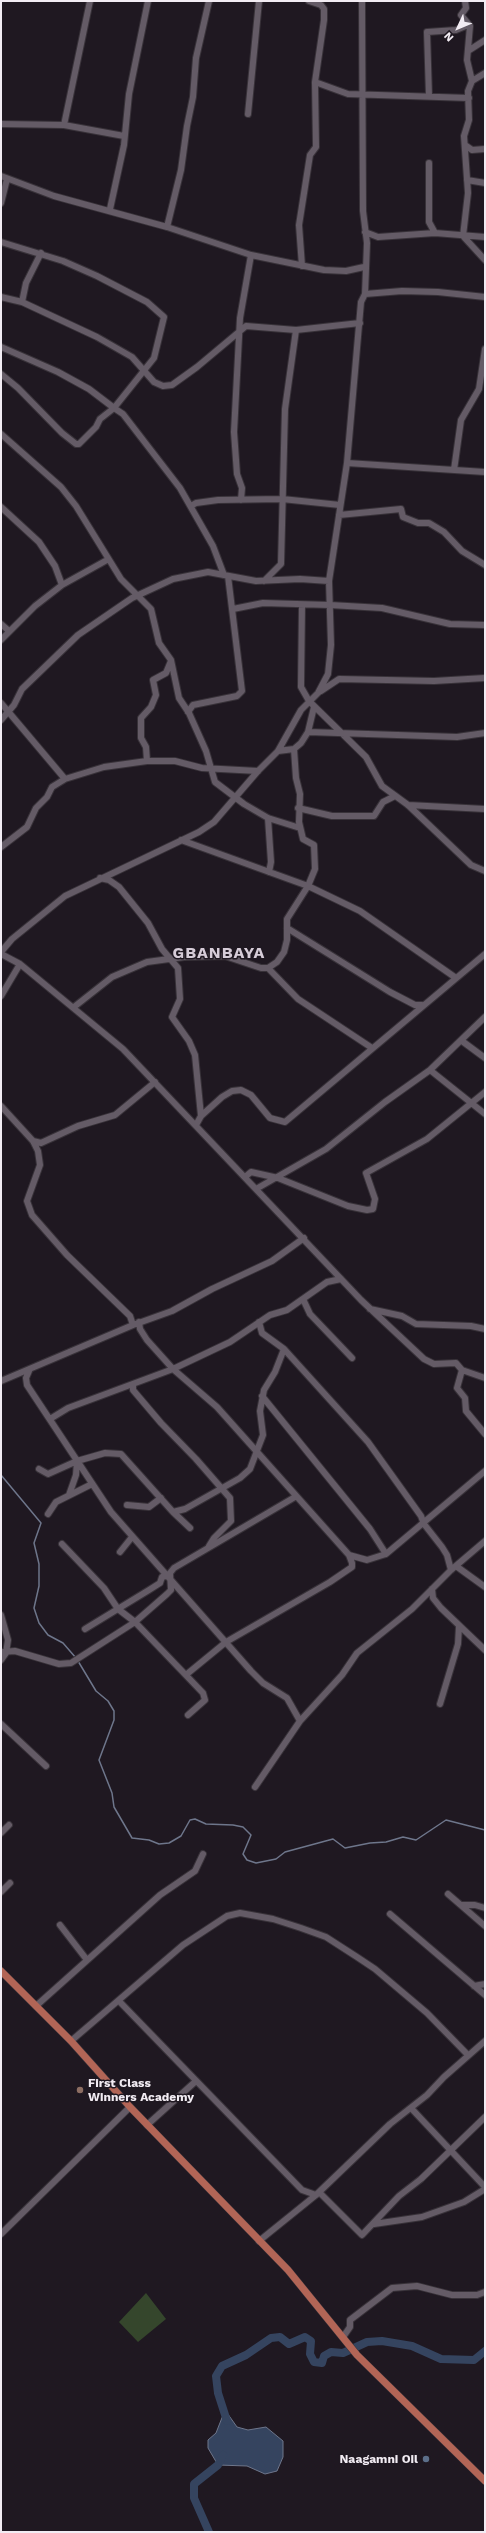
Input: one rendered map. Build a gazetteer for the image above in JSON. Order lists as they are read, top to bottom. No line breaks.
{"districts":["GBANBAYA"],"places":["First Class Winners Academy","Naagamni Oil"],"north":"bottom left"}
